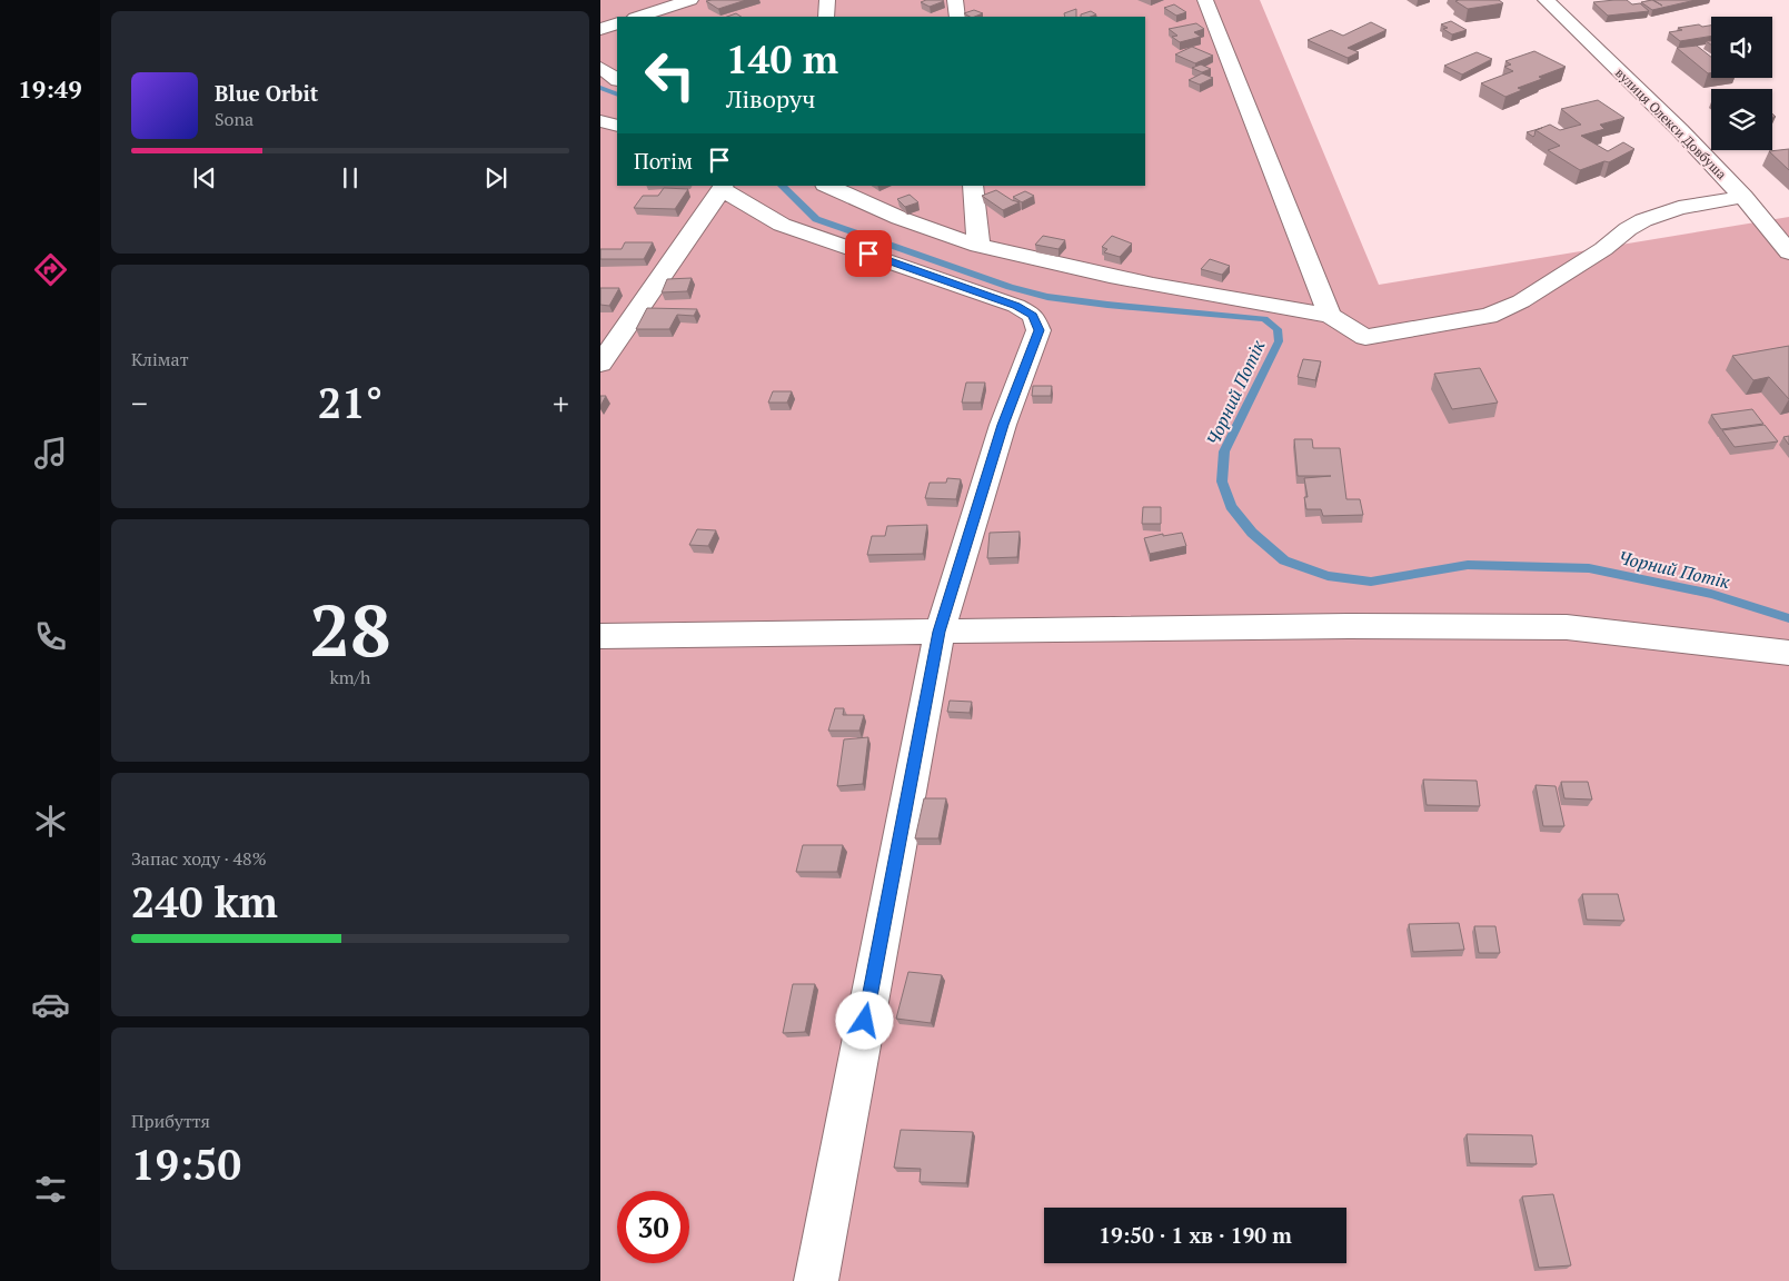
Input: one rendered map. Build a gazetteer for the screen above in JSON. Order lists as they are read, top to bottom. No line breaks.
{"streets":{"street":["вулиця Олекси Довбуша"]},"water":["Чорний Потік"],"page":{"tabs":"19:49","turn":["140 m","Ліворуч"],"song":["Blue Orbit","Sona"],"then":"Потім","tile":["Клімат",["28","km/h"],["Запас ходу · 48%","240 km"],["Прибуття","19:50"]],"heat":["−","21°","+"],"limit":"30","trip":"19:50 · 1 хв · 190 m"}}
